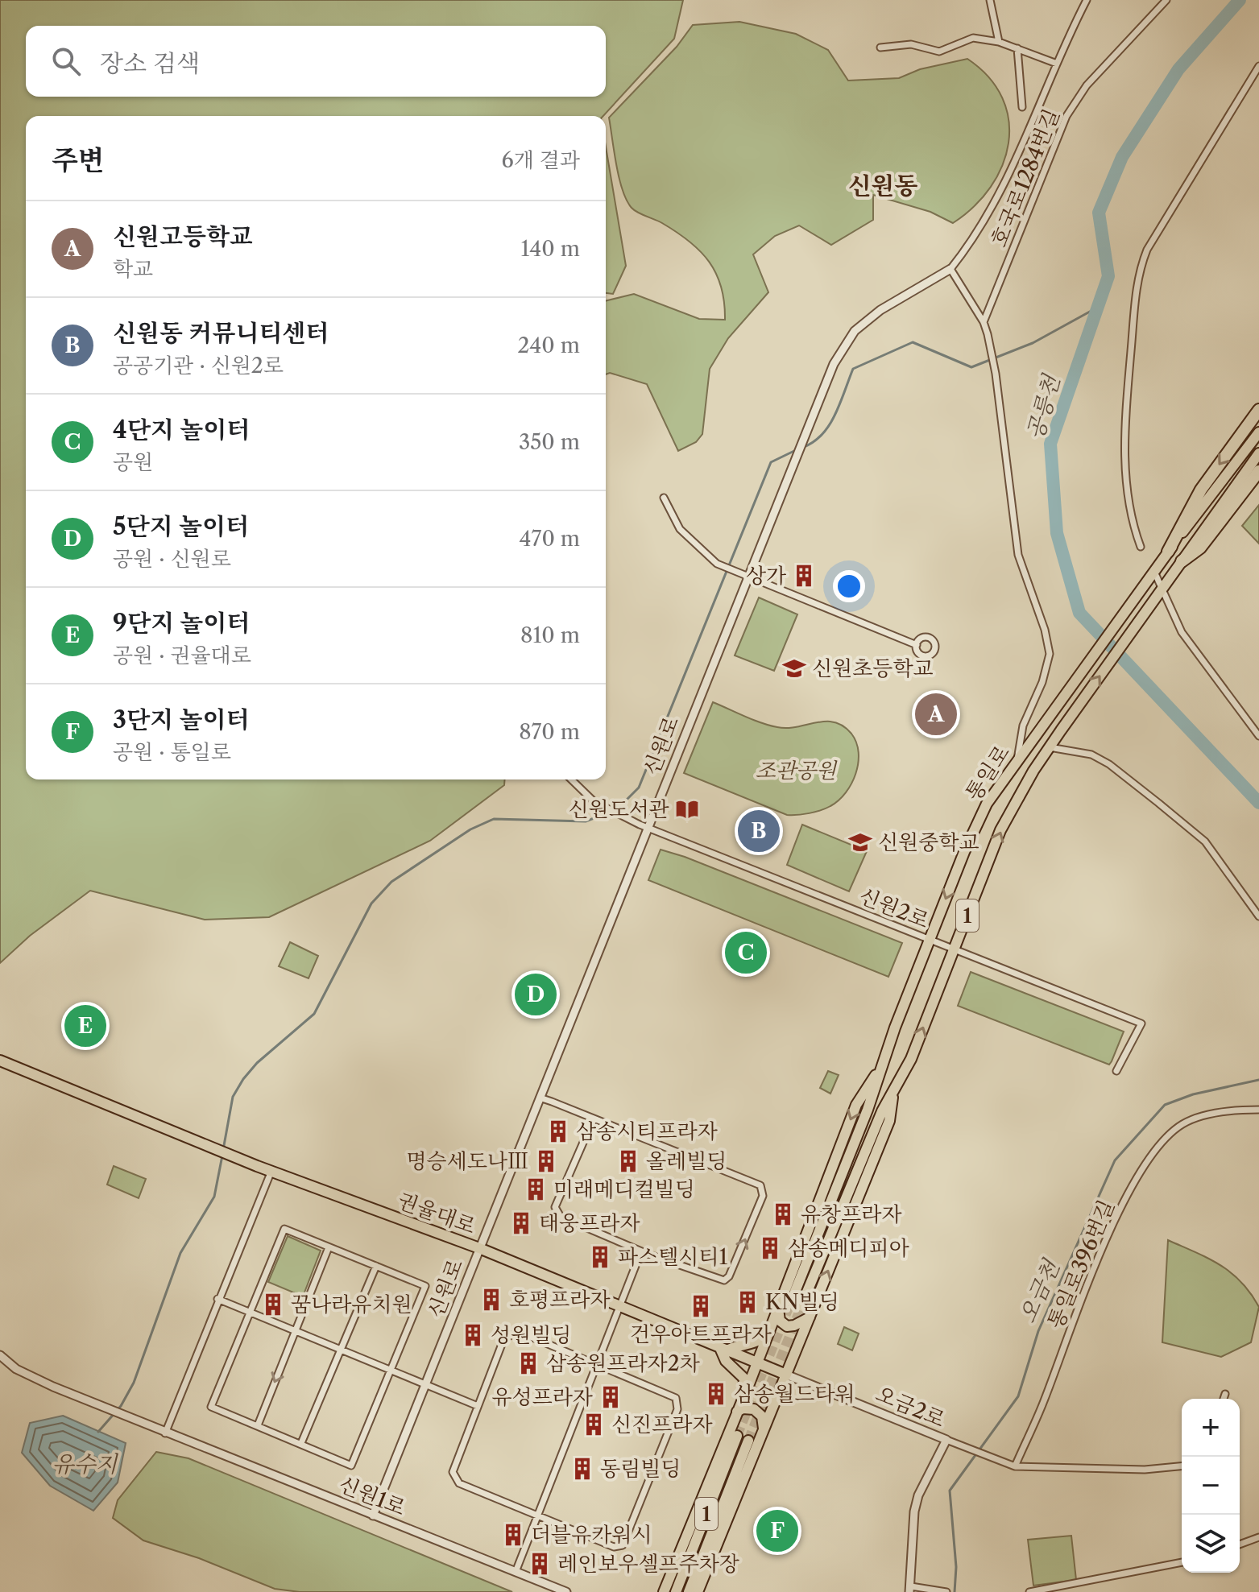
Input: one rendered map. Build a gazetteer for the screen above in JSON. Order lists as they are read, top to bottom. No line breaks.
{"streets":{"main road":["통일로","1","권율대로"],"street":["호국로1284번길","신원로","신원2로","통일로396번길","오금2로","신원1로"]},"crossings":[["호국로1284번길","신원로"],["신원로","신원2로"],["신원로","권율대로"],["신원로","신원1로"],["통일로","신원2로"],["권율대로","오금2로"]],"districts":["신원동"],"water":["공릉천","오금천","유수지"],"parks":["조관공원"],"places":{"building":["상가","삼송시티프라자","명승세도나Ⅲ","올레빌딩","미래메디컬빌딩","유창프라자","태웅프라자","삼송메디피아","파스텔시티1","호평프라자","KN빌딩","꿈나라유치원","건우아트프라자","성원빌딩","삼송원프라자2차","삼송월드타워","유성프라자","신진프라자","동림빌딩","더블유카워시","레인보우셀프주차장"],"school or university":["신원초등학교","신원중학교"],"library":["신원도서관"]},"page":{"search":"장소 검색","heading":["주변","6개 결과"],"list":[{"mark":"A","name":"신원고등학교","note":"학교","value":"140 m"},{"mark":"B","name":"신원동 커뮤니티센터","note":"공공기관 · 신원2로","value":"240 m"},{"mark":"C","name":"4단지 놀이터","note":"공원","value":"350 m"},{"mark":"D","name":"5단지 놀이터","note":"공원 · 신원로","value":"470 m"},{"mark":"E","name":"9단지 놀이터","note":"공원 · 권율대로","value":"810 m"},{"mark":"F","name":"3단지 놀이터","note":"공원 · 통일로","value":"870 m"}],"pins":["A","B","C","D","E","F"],"map_buttons":["+","−"]}}
